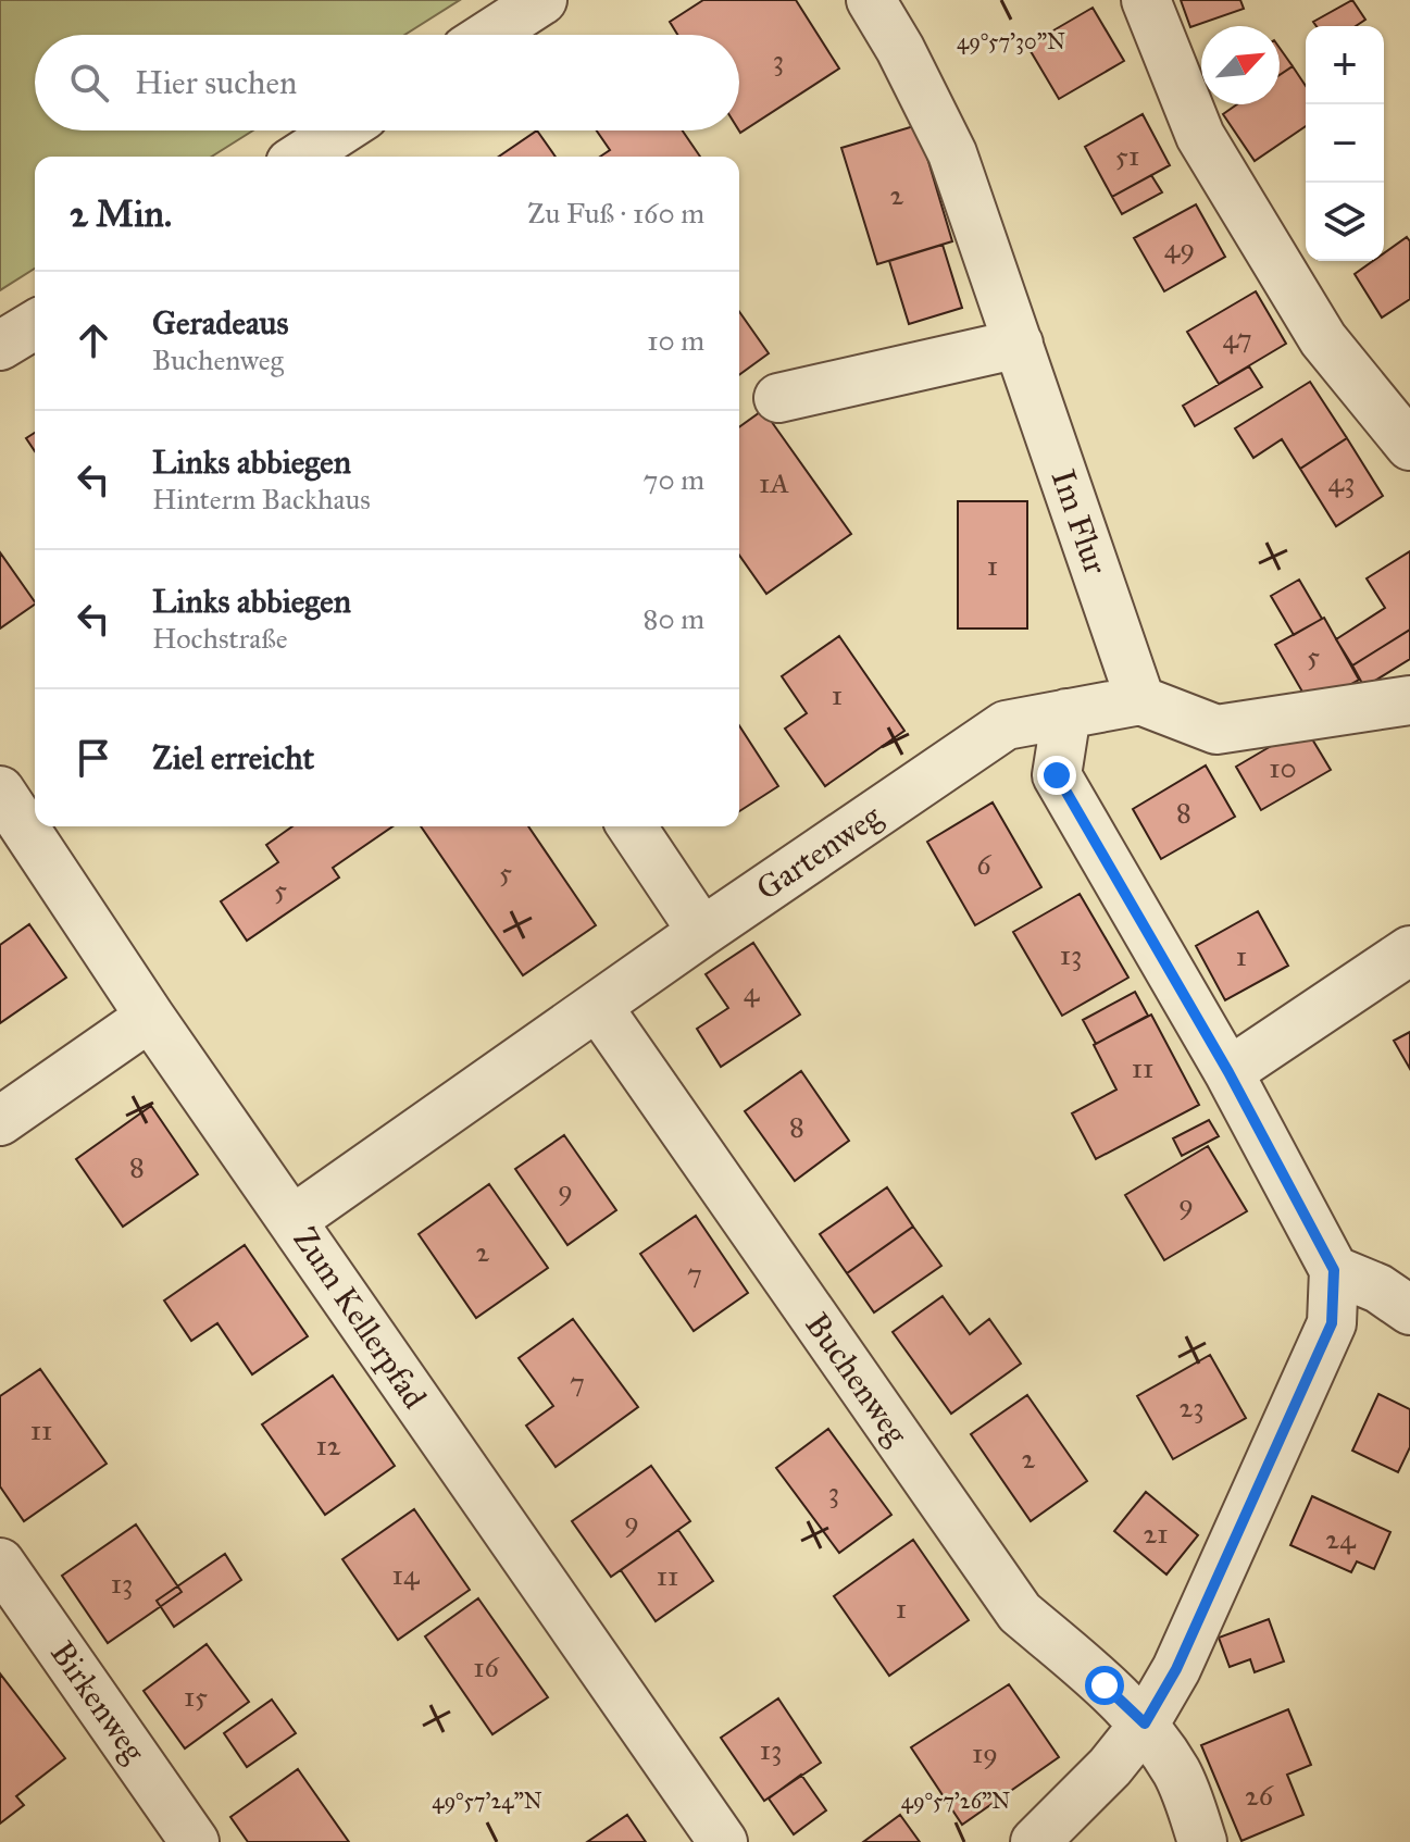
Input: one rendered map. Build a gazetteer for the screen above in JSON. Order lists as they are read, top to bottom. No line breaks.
{"streets":{"street":["Im Flur","Gartenweg","Zum Kellerpfad","Buchenweg","Birkenweg"]},"crossings":[["Im Flur","Gartenweg"],["Gartenweg","Zum Kellerpfad"],["Gartenweg","Buchenweg"]],"house_numbers":["3","51","2","49","47","43","1A","1","5","1","10","8","6","5","5","13","1","4","11","8","8","9","9","2","7","7","23","11","12","2","3","9","21","24","14","11","13","1","16","15","13","19","26"],"north":"top right","page":{"map_buttons":["+","−"],"search":"Hier suchen","heading":["2 Min.","Zu Fuß · 160 m"],"list":[["Geradeaus","Buchenweg","10 m"],["Links abbiegen","Hinterm Backhaus","70 m"],["Links abbiegen","Hochstraße","80 m"],"Ziel erreicht"]},"coordinates":["49°57'30\"N","49°57'24\"N","49°57'26\"N"]}
